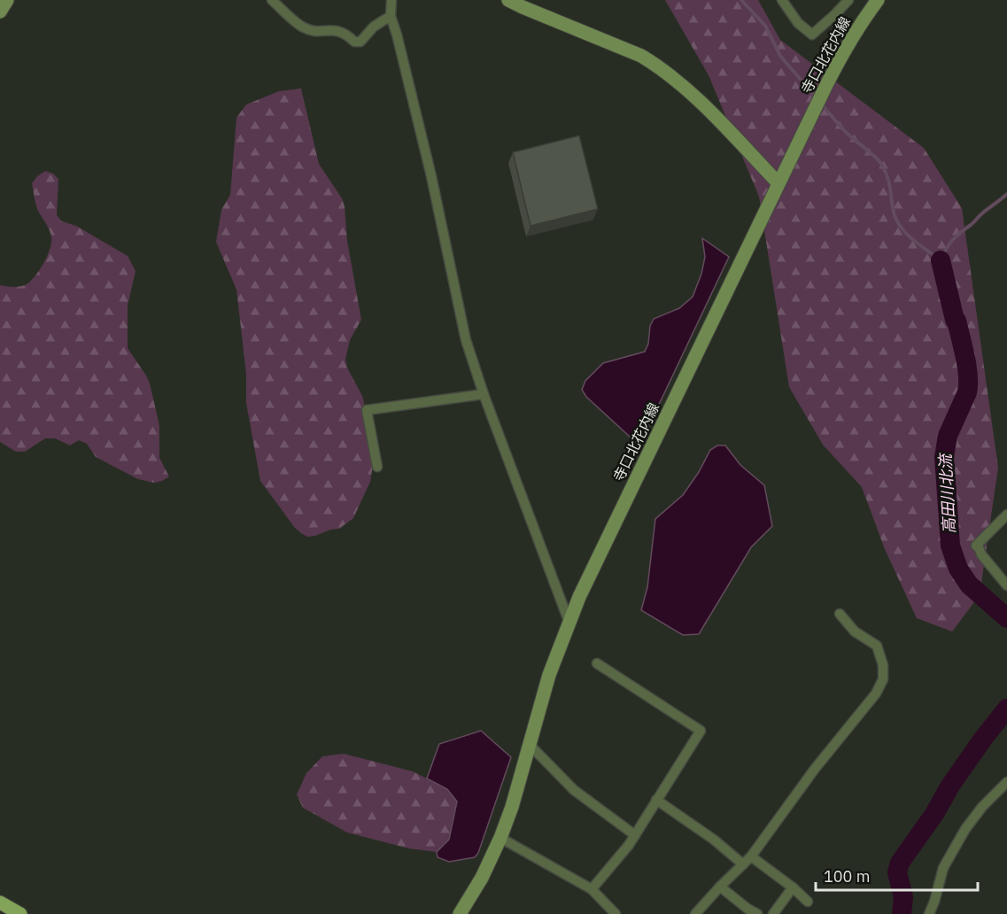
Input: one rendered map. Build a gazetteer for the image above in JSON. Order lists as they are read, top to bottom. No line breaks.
{"streets":{"main road":["寺口北花内線"]},"water":["高田川北流"],"scale_bar":"100 m"}
